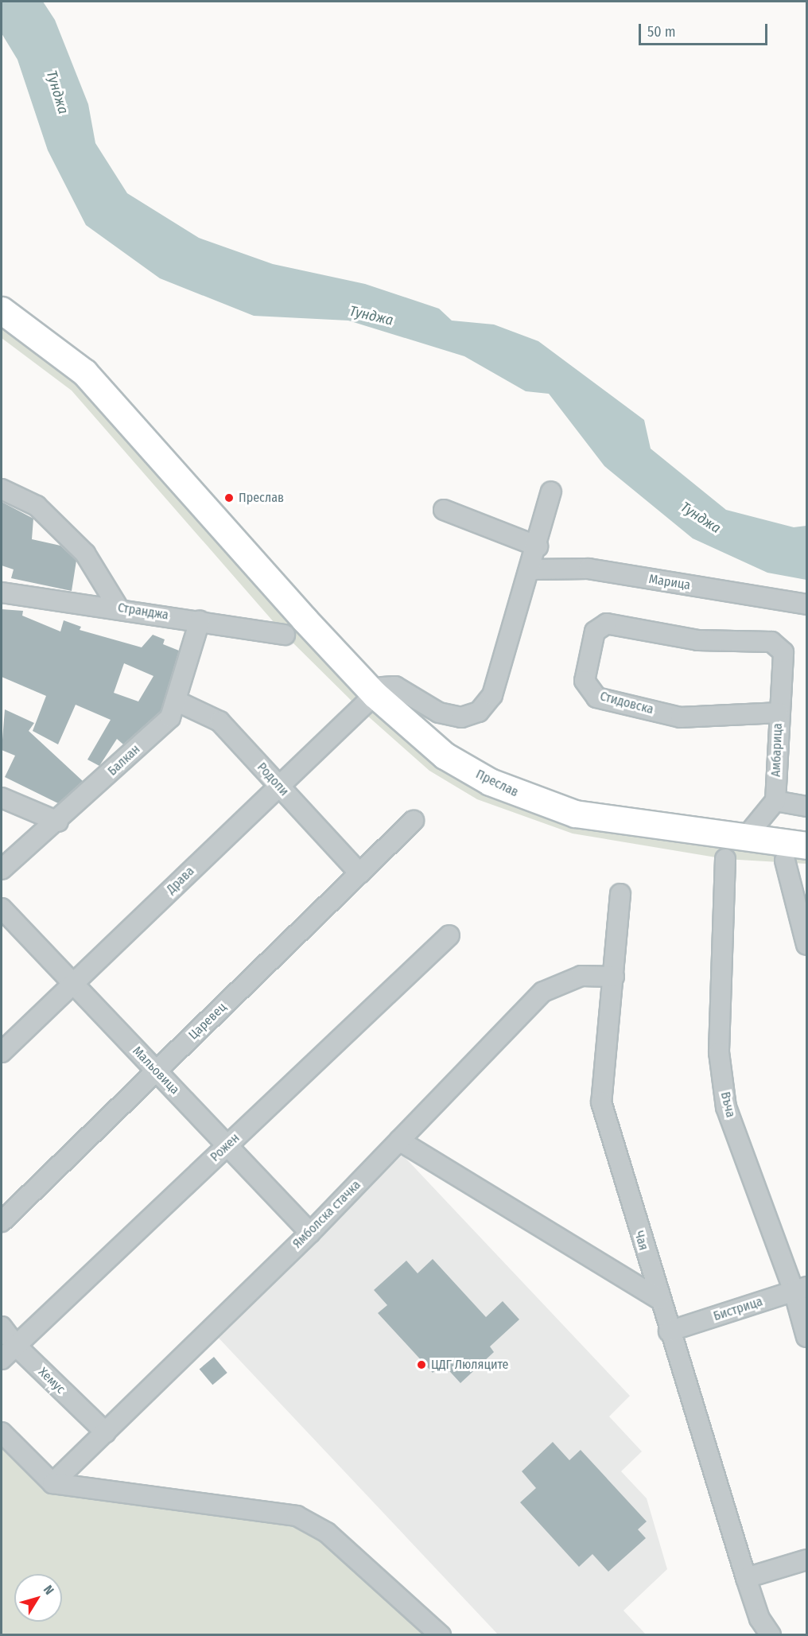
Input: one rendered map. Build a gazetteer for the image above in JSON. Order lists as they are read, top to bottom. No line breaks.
{"streets":{"main road":["Преслав"],"street":["Марица","Странджа","Стидовска","Амбарица","Балкан","Родопи","Драва","Царевец","Мальовица","Въча","Рожен","Ямболска стачка","Чая","Бистрица","Хемус"]},"crossings":[["Странджа","Балкан"],["Стидовска","Амбарица"],["Балкан","Родопи"],["Родопи","Драва"],["Родопи","Царевец"],["Преслав","Драва"],["Драва","Мальовица"],["Царевец","Мальовица"],["Мальовица","Рожен"],["Мальовица","Ямболска стачка"],["Въча","Бистрица"],["Рожен","Хемус"],["Ямболска стачка","Чая"],["Ямболска стачка","Хемус"],["Чая","Бистрица"]],"water":["Тунджа"],"places":["Преслав","ЦДГ Люляците"],"scale_bar":"50 m","north":"top right"}
